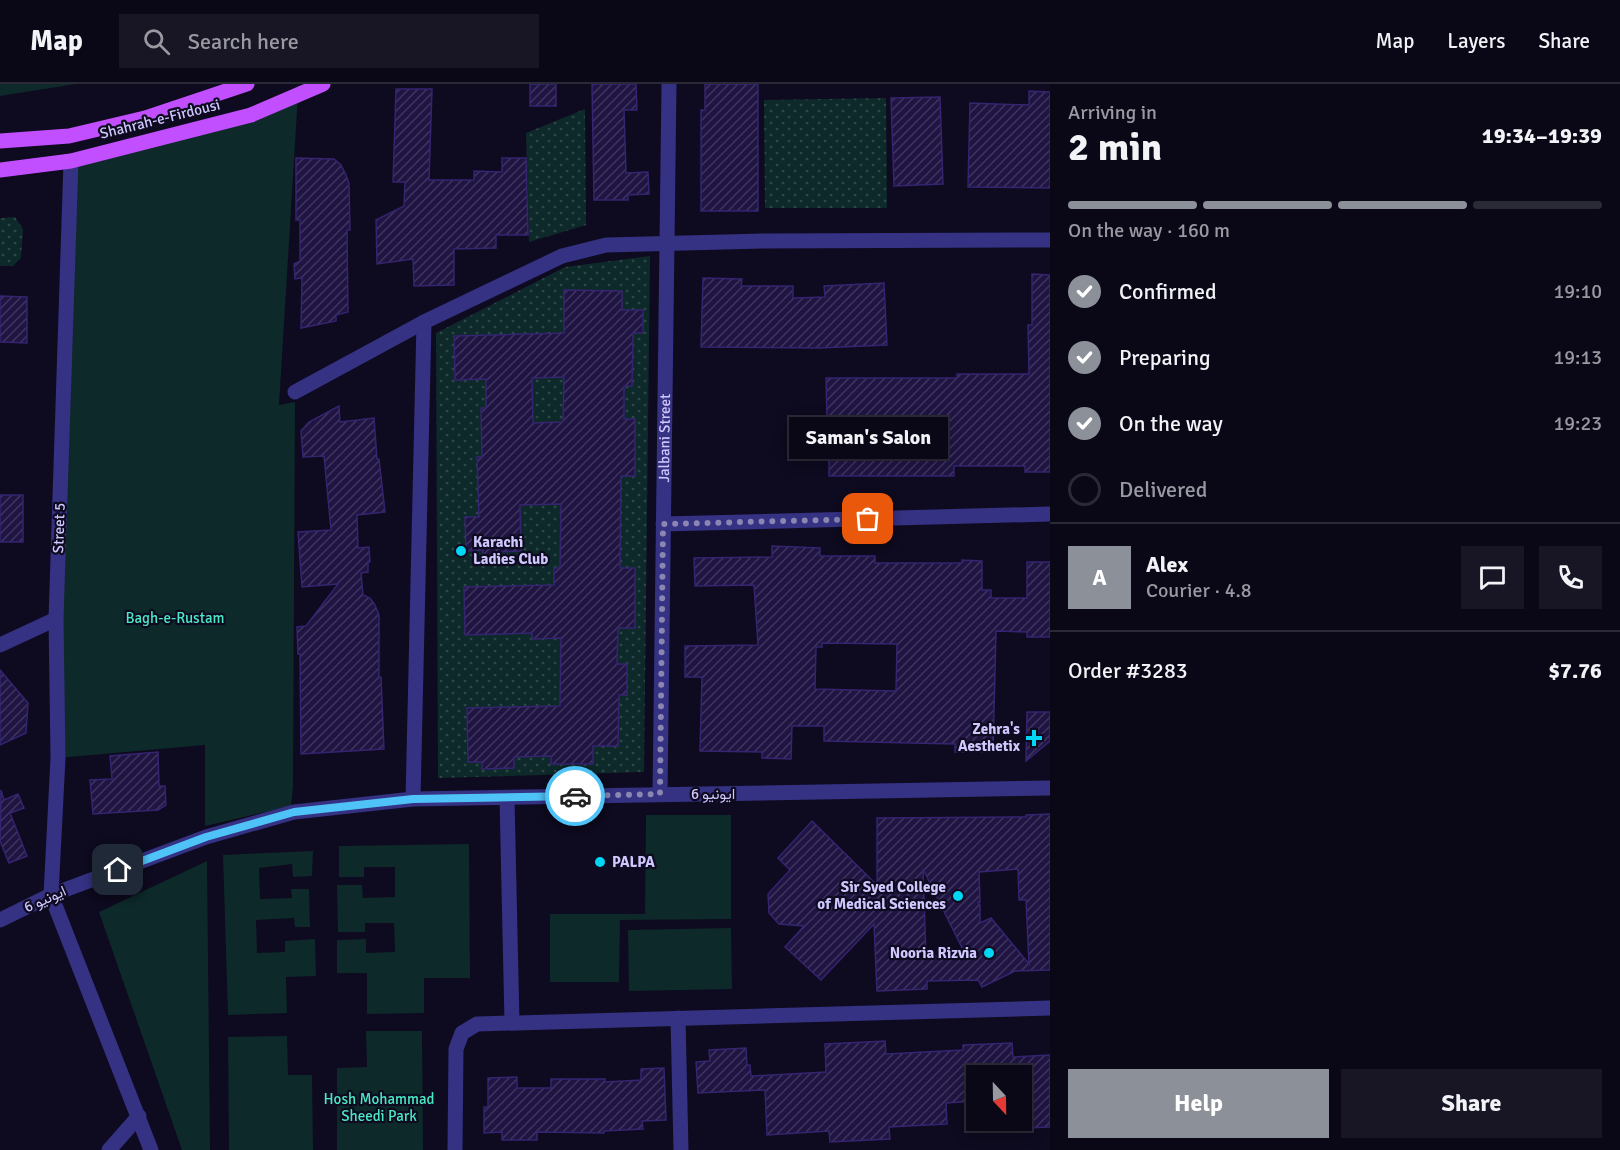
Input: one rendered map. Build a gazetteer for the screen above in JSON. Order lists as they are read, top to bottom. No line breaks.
{"streets":{"main road":["Shahrah-e-Firdousi"],"street":["Jalbani Street","Street 5","ایونیو 6"]},"crossings":[["Shahrah-e-Firdousi","Street 5"],["Jalbani Street","ایونیو 6"],["Street 5","ایونیو 6"]],"parks":["Bagh-e-Rustam","Hosh Mohammad Sheedi Park"],"places":{"other":["Saman's Salon","Karachi Ladies Club","PALPA","Sir Syed College of Medical Sciences","Nooria Rizvia"],"health":["Zehra's Aesthetix"]},"north":"bottom","page":{"header":"Map","search":"Search here","nav":["Map","Layers","Share"],"heading":["2 min","Arriving in","19:34–19:39"],"panel":["Alex","Courier · 4.8","Order #3283","$7.76"],"bar":"On the way · 160 m","list":[["Confirmed","19:10"],["Preparing","19:13"],["On the way","19:23"],"Delivered"],"bubble":"Saman's Salon","round":"A","buttons":["Help","Share"]}}
